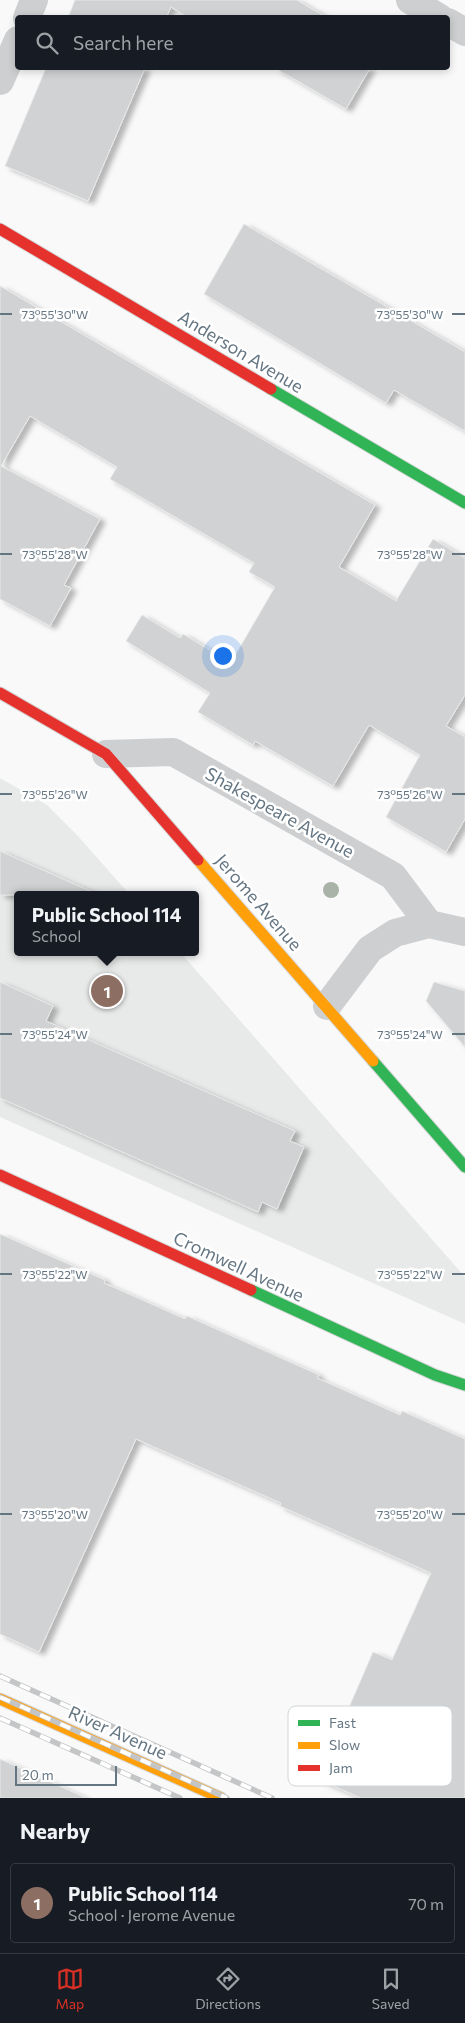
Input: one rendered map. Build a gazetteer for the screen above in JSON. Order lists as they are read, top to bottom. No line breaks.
{"streets":{"street":["Anderson Avenue","Shakespeare Avenue","Jerome Avenue","Cromwell Avenue","River Avenue"]},"crossings":[["Shakespeare Avenue","Jerome Avenue"]],"legend":["Fast","Slow","Jam"],"scale_bar":"20 m","page":{"search":"Search here","popup":["Public School 114","School"],"pins":"1","scale":"20 m","heading":"Nearby","list":[{"mark":"1","name":"Public School 114","note":"School · Jerome Avenue","value":"70 m"}],"nav":["Map","Directions","Saved"]},"coordinates":["73°55'30\"W","73°55'28\"W","73°55'26\"W","73°55'24\"W","73°55'22\"W","73°55'20\"W"]}
